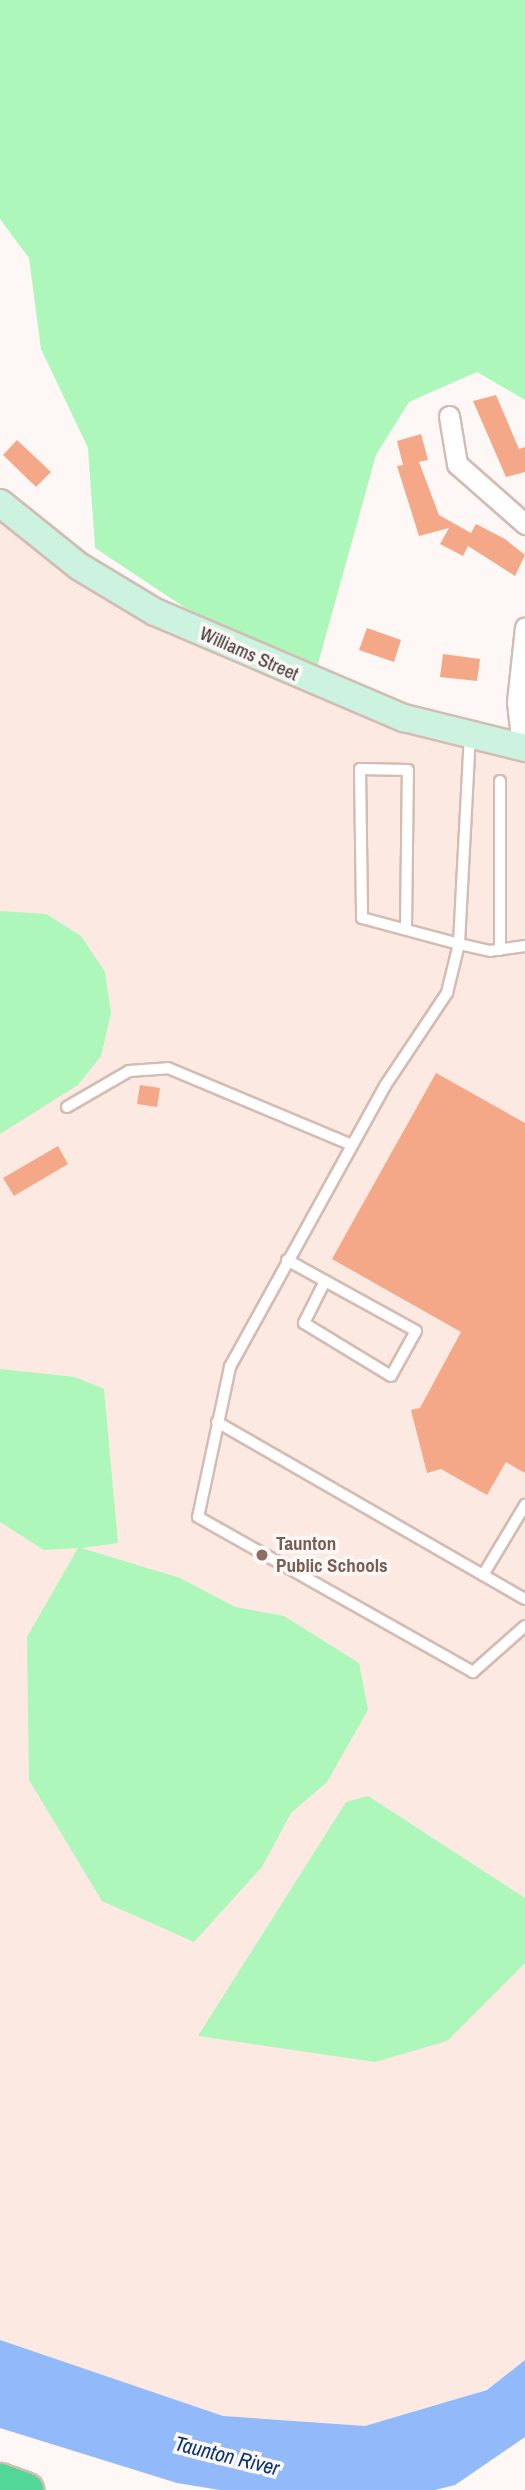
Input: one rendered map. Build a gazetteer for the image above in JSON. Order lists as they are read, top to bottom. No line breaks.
{"streets":{"street":["Williams Street"]},"water":["Taunton River"],"places":["Taunton Public Schools"]}
